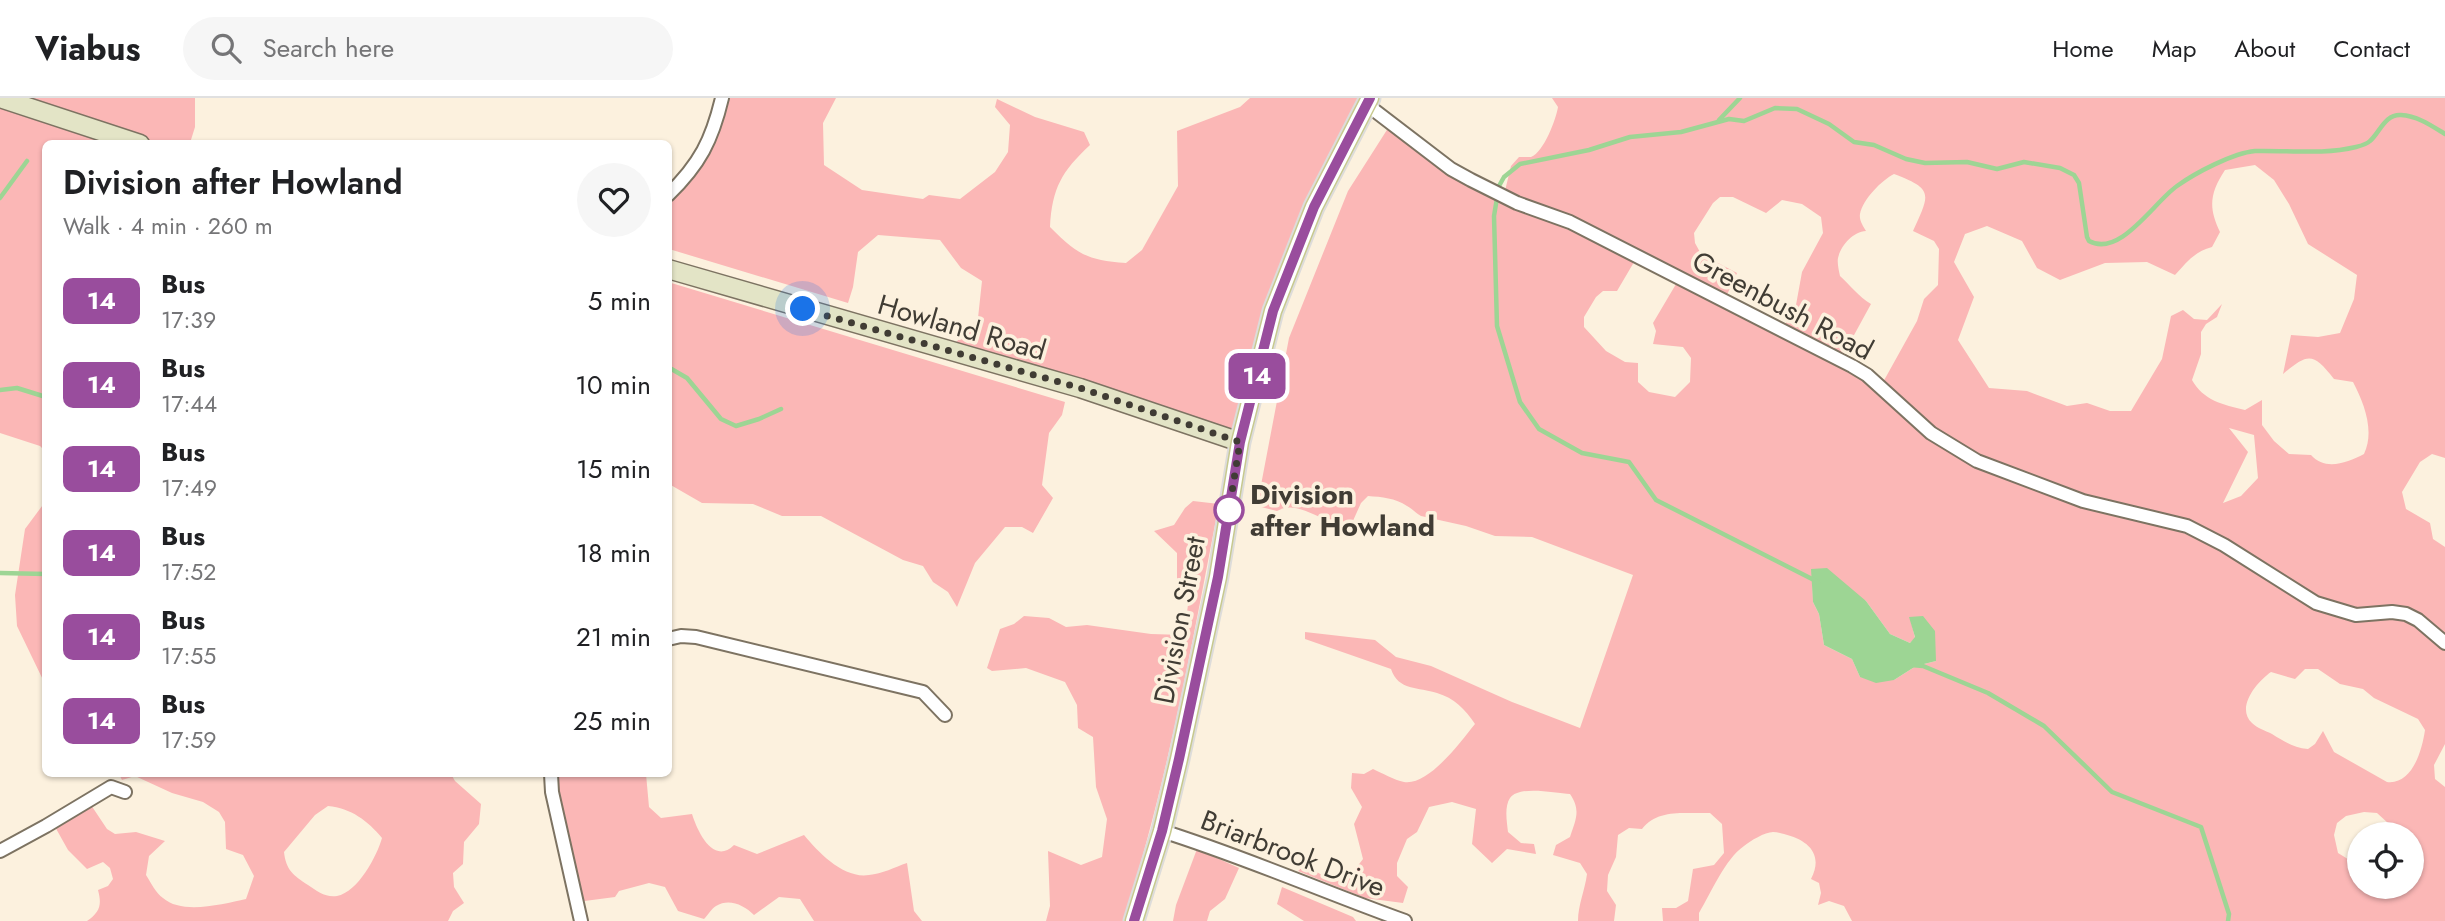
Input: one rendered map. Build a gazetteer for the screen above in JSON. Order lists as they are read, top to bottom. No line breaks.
{"streets":{"main road":["Division Street"],"street":["Greenbush Road","Howland Road","Briarbrook Drive"]},"crossings":[["Greenbush Road","Division Street"],["Howland Road","Division Street"],["Division Street","Briarbrook Drive"]],"places":["Division after Howland"],"lines":["bus line 14"],"page":{"header":"Viabus","search":"Search here","nav":["Home","Map","About","Contact"],"on_map":"14","heading":["Division after Howland","Walk · 4 min · 260 m"],"list":[{"mark":"14","name":"Bus","note":"17:39","value":"5 min"},{"mark":"14","name":"Bus","note":"17:44","value":"10 min"},{"mark":"14","name":"Bus","note":"17:49","value":"15 min"},{"mark":"14","name":"Bus","note":"17:52","value":"18 min"},{"mark":"14","name":"Bus","note":"17:55","value":"21 min"},{"mark":"14","name":"Bus","note":"17:59","value":"25 min"}]}}
